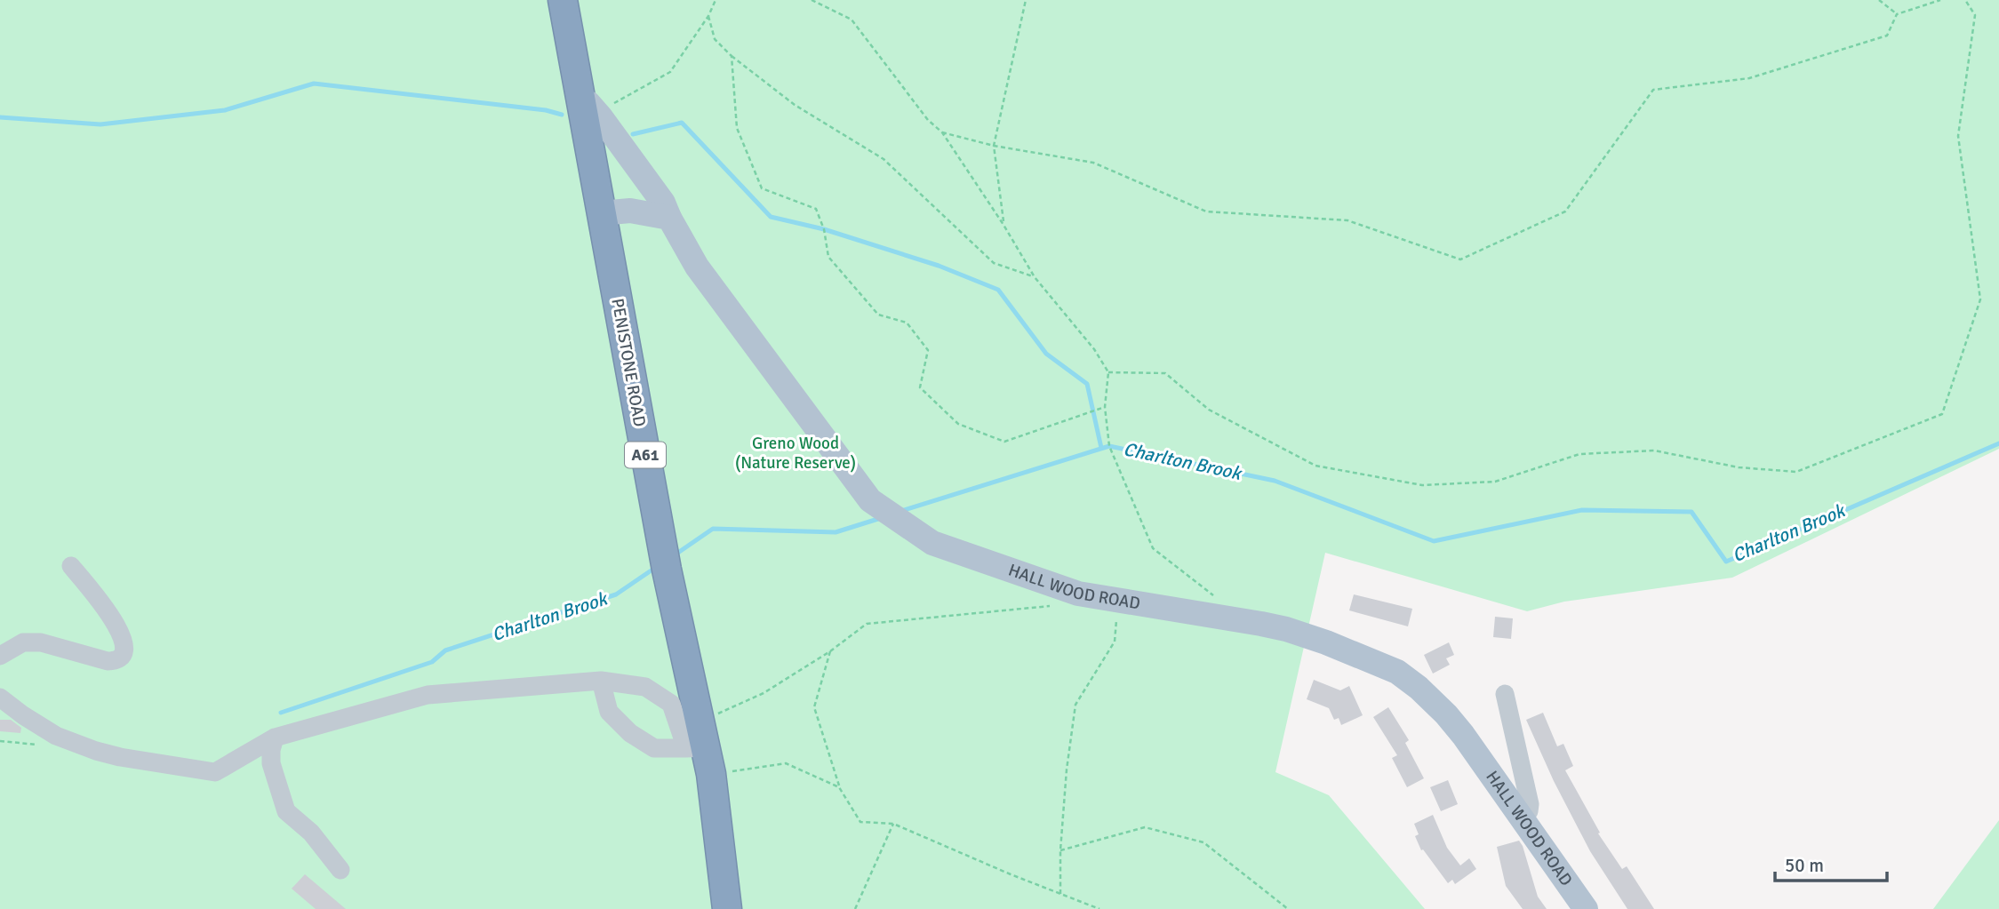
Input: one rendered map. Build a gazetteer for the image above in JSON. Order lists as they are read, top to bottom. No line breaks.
{"streets":{"highway":["PENISTONE ROAD","A61"],"main road":["HALL WOOD ROAD"]},"crossings":[["PENISTONE ROAD","HALL WOOD ROAD"]],"water":["Charlton Brook"],"parks":["Greno Wood (Nature Reserve)"],"scale_bar":"50 m"}
